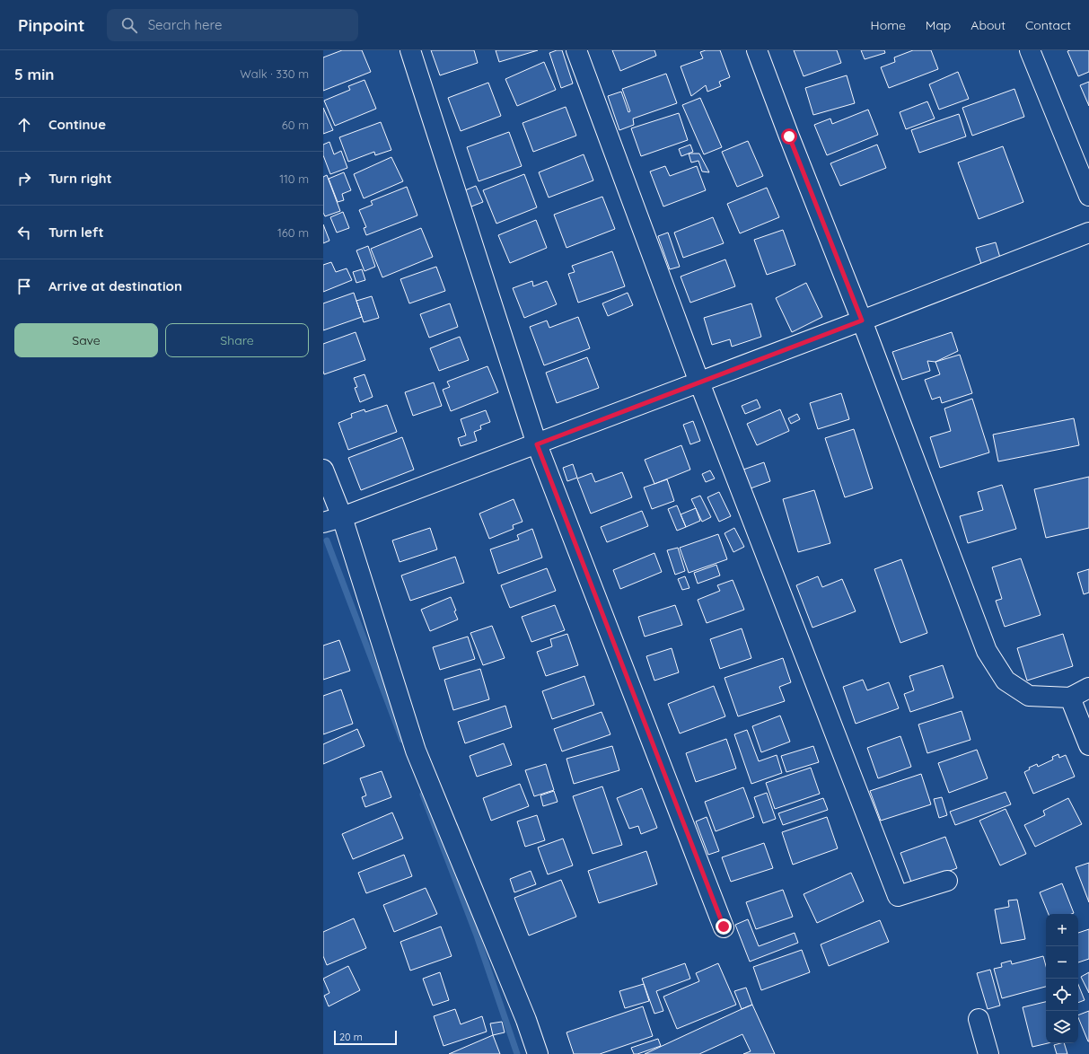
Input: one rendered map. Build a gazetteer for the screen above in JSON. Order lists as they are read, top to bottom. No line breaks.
{"scale_bar":"20 m","page":{"header":"Pinpoint","search":"Search here","nav":["Home","Map","About","Contact"],"heading":["5 min","Walk · 330 m"],"list":[["Continue","60 m"],["Turn right","110 m"],["Turn left","160 m"],"Arrive at destination"],"buttons":["Save","Share"],"map_buttons":["+","−"],"scale":"20 m"}}
